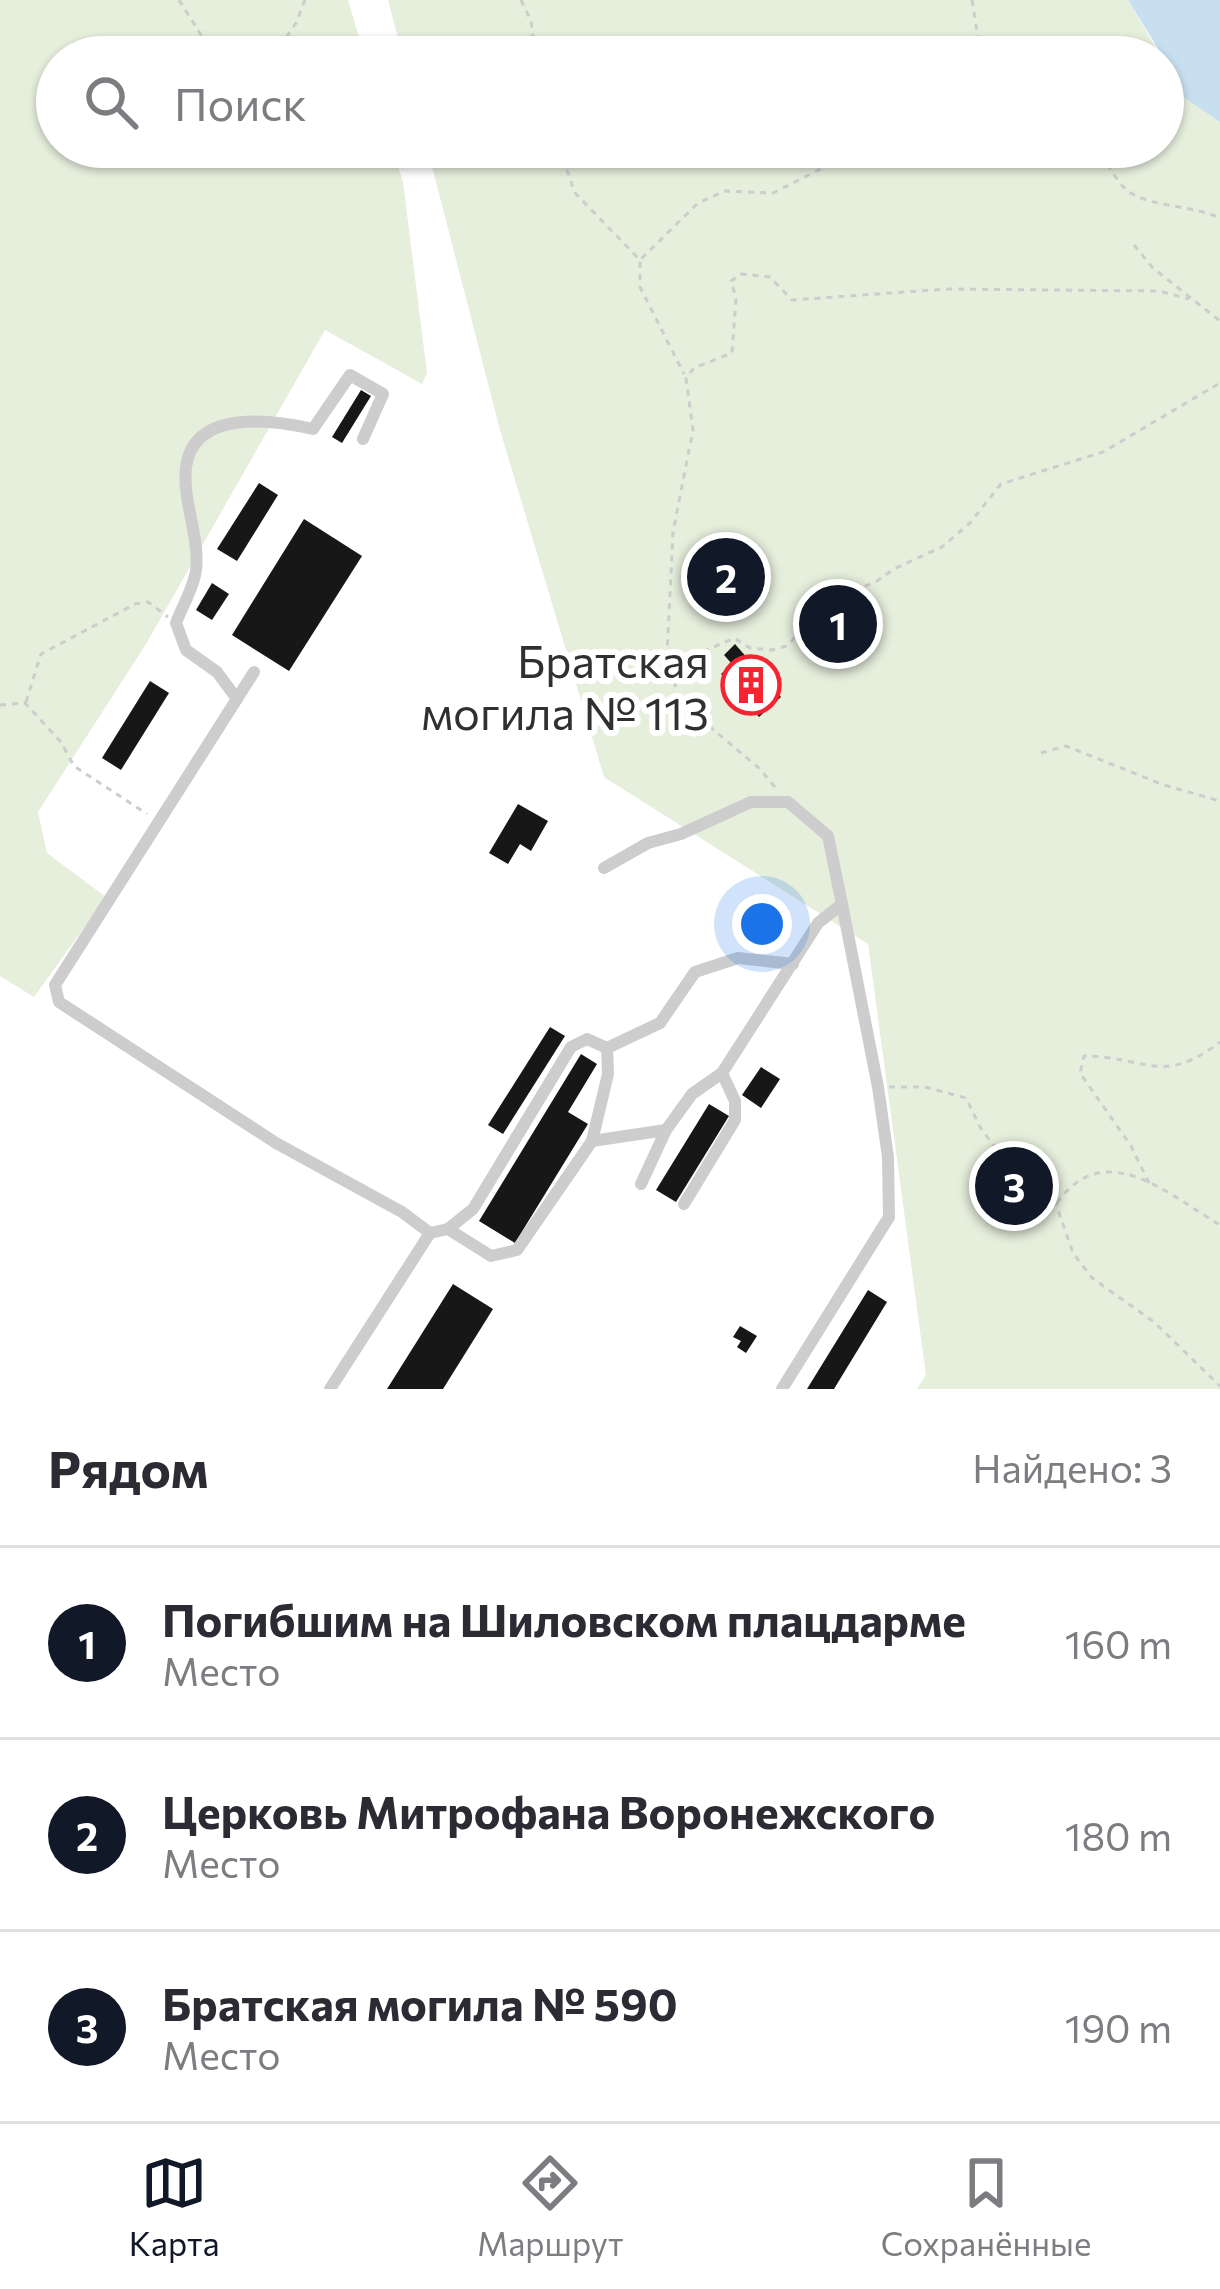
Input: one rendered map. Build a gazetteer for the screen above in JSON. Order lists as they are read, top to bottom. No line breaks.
{"places":{"building":["Братская могила № 113"]},"page":{"search":"Поиск","pins":["2","1","3"],"heading":["Рядом","Найдено: 3"],"list":[{"mark":"1","name":"Погибшим на Шиловском плацдарме","note":"Место","value":"160 m"},{"mark":"2","name":"Церковь Митрофана Воронежского","note":"Место","value":"180 m"},{"mark":"3","name":"Братская могила № 590","note":"Место","value":"190 m"}],"nav":["Карта","Маршрут","Сохранённые"]}}
